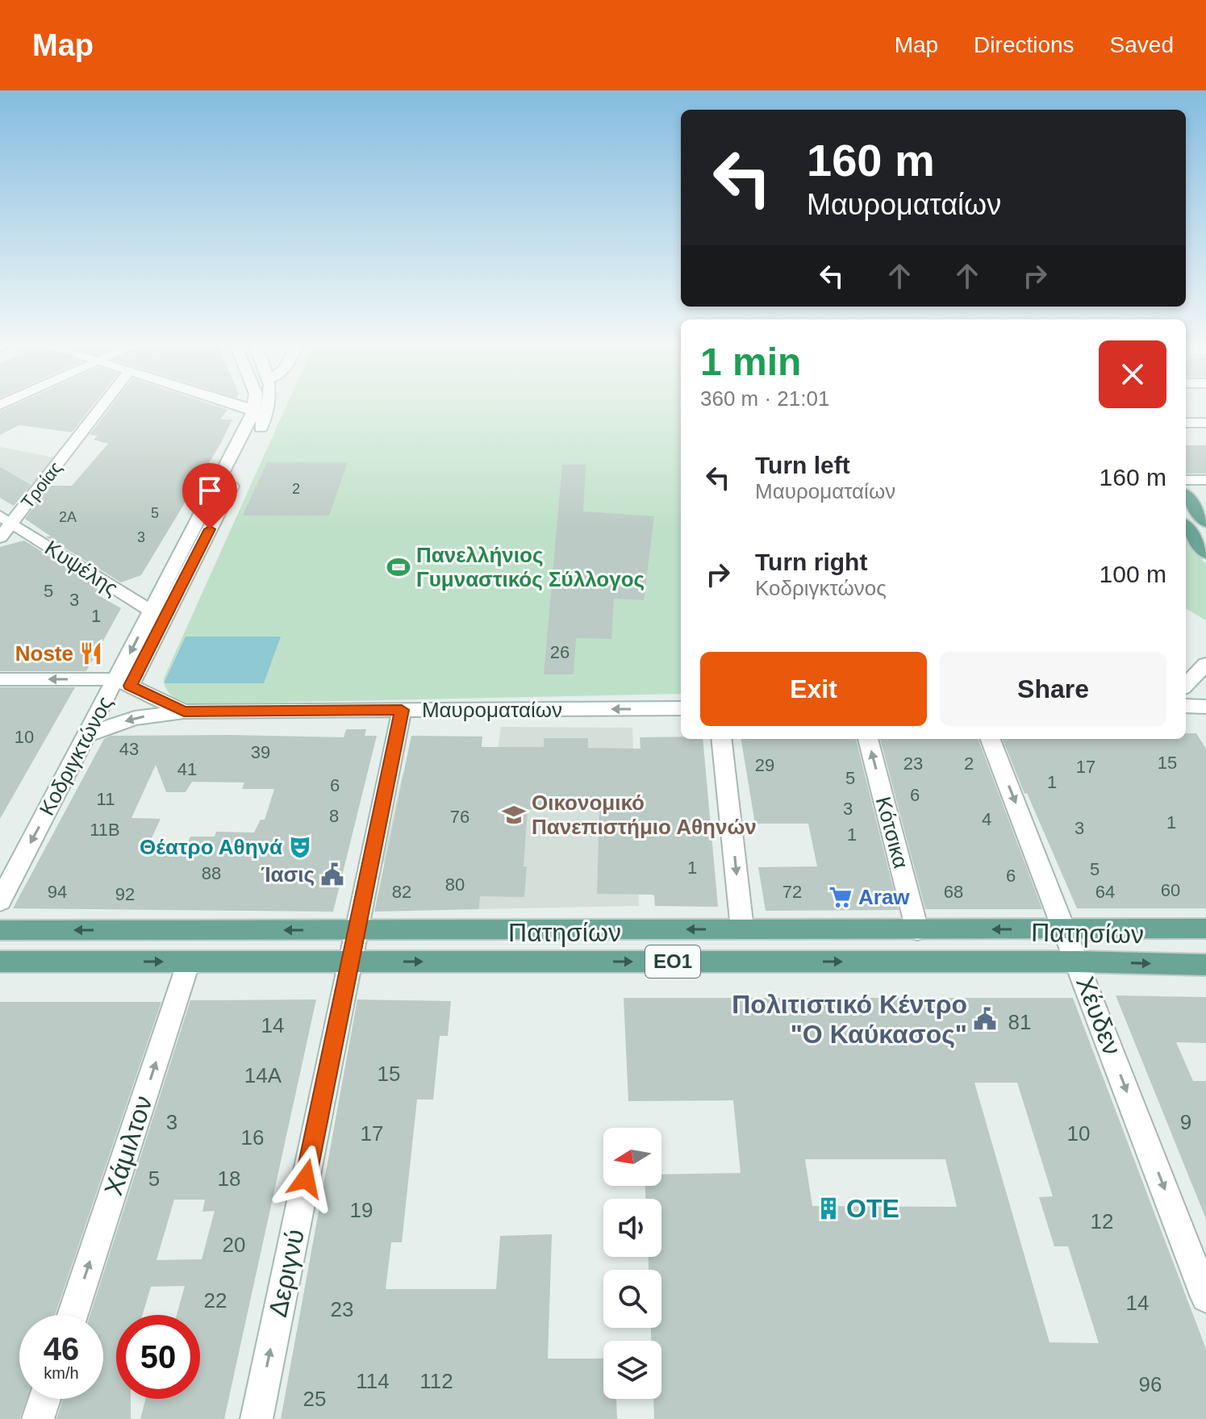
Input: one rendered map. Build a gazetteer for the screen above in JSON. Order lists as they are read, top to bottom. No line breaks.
{"streets":{"main road":["Πατησίων","ΕΟ1"],"street":["Τροίας","Κυψέλης","Μαυροματαίων","Κοδριγκτώνος","Κότσικα","Χέυδεν","Χάμιλτον","Δεριγνύ"]},"crossings":[["Τροίας","Κυψέλης"],["Κυψέλης","Κοδριγκτώνος"],["Μαυροματαίων","Κοδριγκτώνος"],["Μαυροματαίων","Δεριγνύ"],["Κότσικα","Πατησίων"],["Πατησίων","Χέυδεν"],["Πατησίων","Χάμιλτον"],["Πατησίων","Δεριγνύ"]],"one_way":["Μαυροματαίων","Χέυδεν","Χάμιλτον","Δεριγνύ"],"places":{"sports":["Πανελλήνιος Γυμναστικός Σύλλογος"],"restaurant":["Noste"],"school or university":["Οικονομικό Πανεπιστήμιο Αθηνών"],"theatre":["Θέατρο Αθηνά"],"public building":["Ίασις","Πολιτιστικό Κέντρο \"Ο Καύκασος\""],"supermarket":["Araw"],"building":["ΟΤΕ"]},"house_numbers":["2","5","2Α","3","5","3","1","26","10","43","39","15","23","2","29","17","41","5","1","6","6","11","3","8","76","4","1","3","11Β","1","1","5","88","6","80","60","94","82","72","68","64","92","81","14","15","14Α","3","9","17","10","16","5","18","19","12","20","22","14","23","114","112","96","25"],"north":"left","page":{"header":"Map","nav":["Map","Directions","Saved"],"turn":["160 m","Μαυροματαίων"],"heading":["1 min","360 m · 21:01"],"list":[{"name":"Turn left","note":"Μαυροματαίων","value":"160 m"},{"name":"Turn right","note":"Κοδριγκτώνος","value":"100 m"}],"buttons":["Exit","Share"],"speed":"46 km/h","limit":"50"}}
